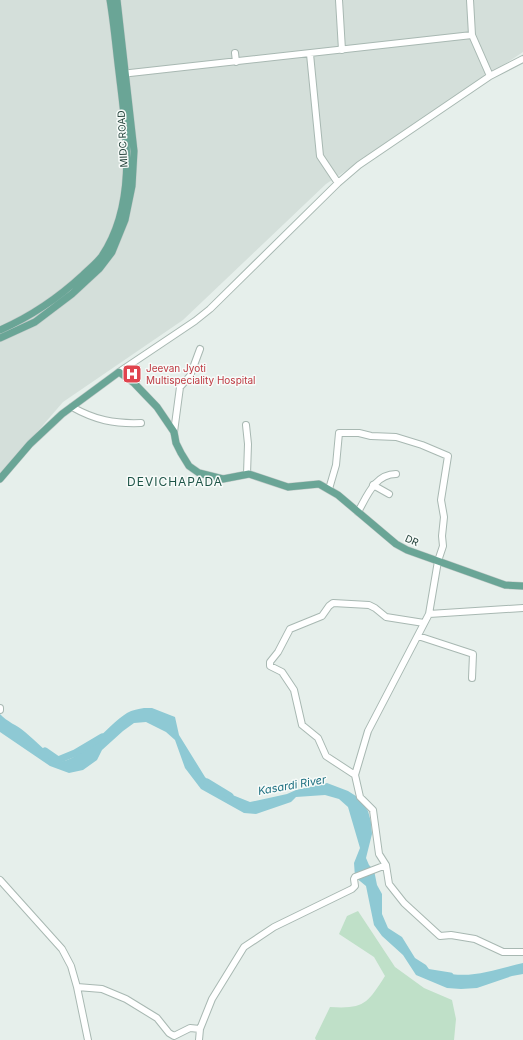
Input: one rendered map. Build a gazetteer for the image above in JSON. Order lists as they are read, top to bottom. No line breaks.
{"streets":{"main road":["MIDC ROAD","DR"]},"districts":["DEVICHAPADA"],"water":["Kasardi River"],"places":{"hospital":["Jeevan Jyoti Multispeciality Hospital"]}}
